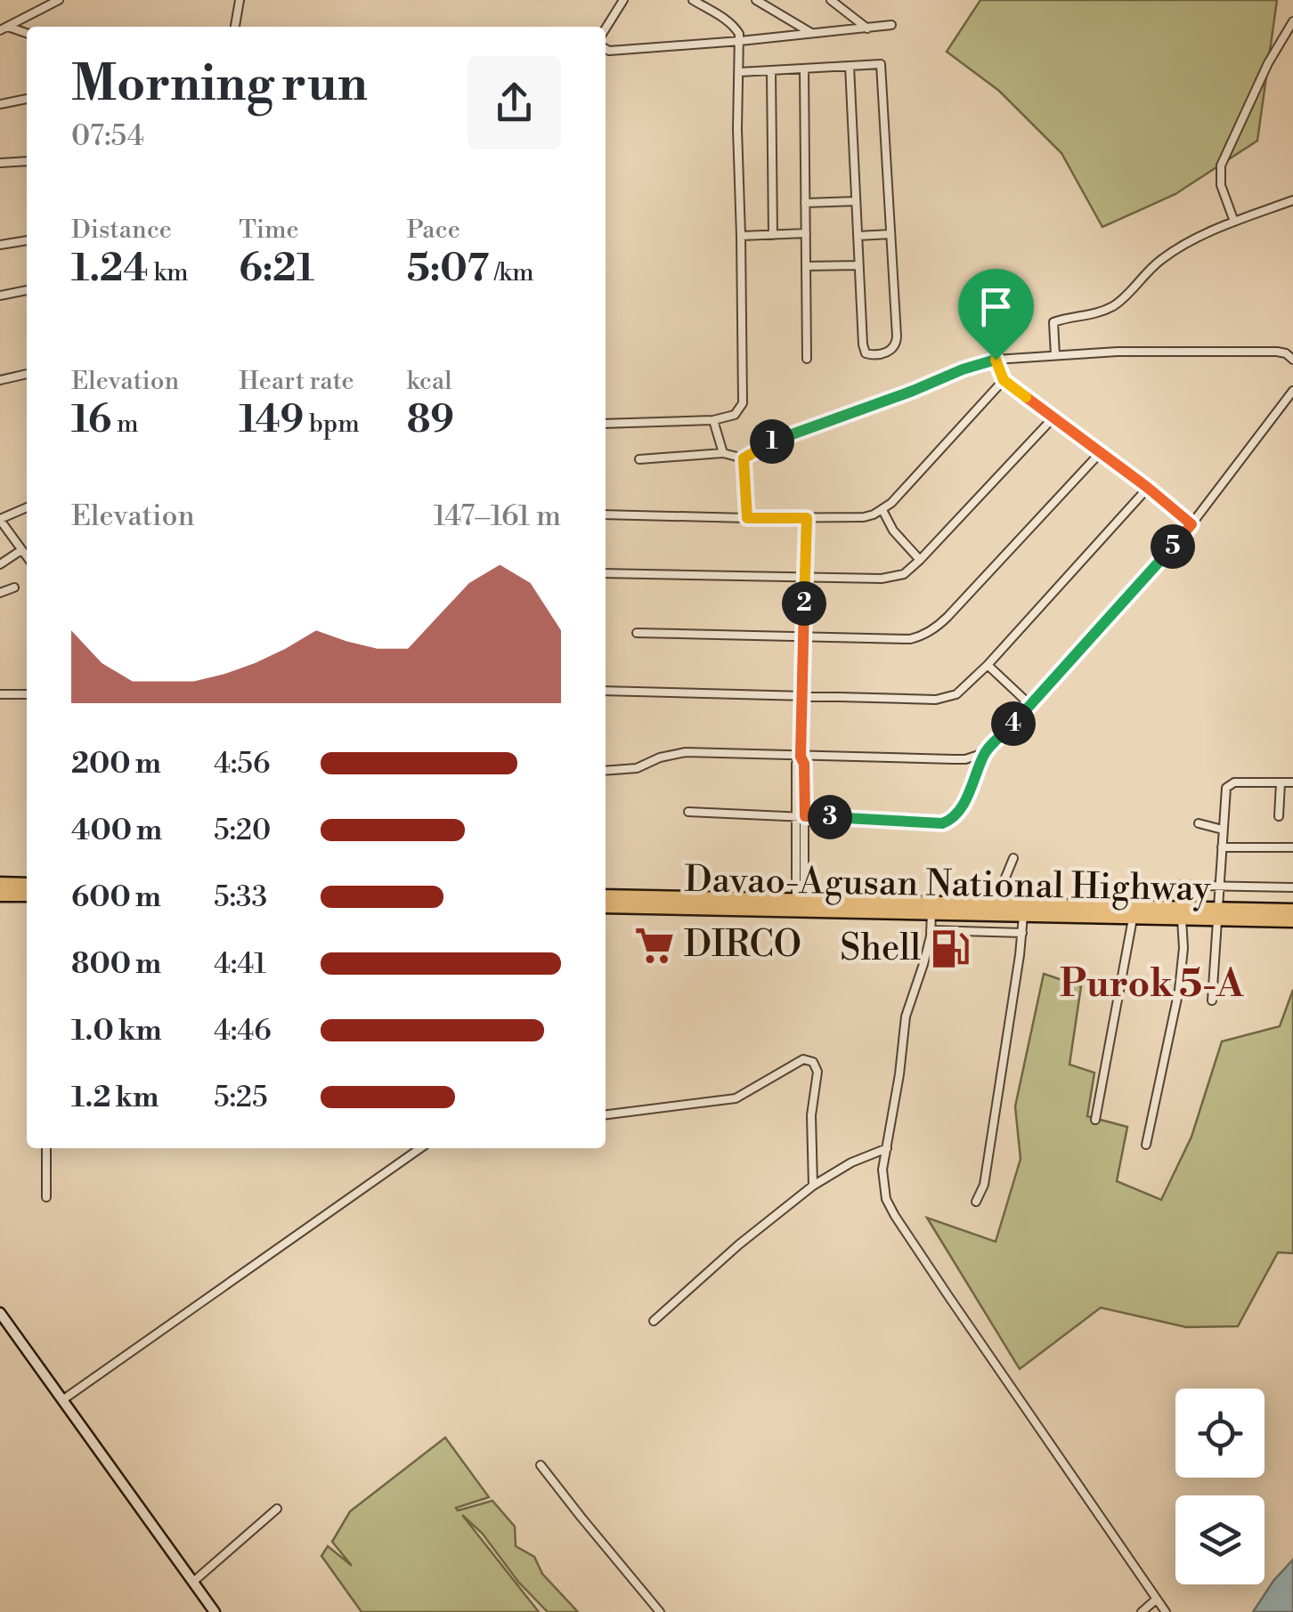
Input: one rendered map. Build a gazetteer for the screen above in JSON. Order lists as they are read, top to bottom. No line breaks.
{"streets":{"highway":["Davao-Agusan National Highway"]},"districts":["Purok 5-A"],"places":{"supermarket":["DIRCO"],"fuel station":["Shell"]},"page":{"heading":["Morning run","07:54"],"stats":[["Distance","1.24 km"],["Time","6:21"],["Pace","5:07 /km"],["Elevation","16 m"],["Heart rate","149 bpm"],["kcal","89"]],"pins":["1","5","2","4","3"],"chart":["Elevation","147–161 m"],"list":[{"name":"200 m","note":"4:56"},{"name":"400 m","note":"5:20"},{"name":"600 m","note":"5:33"},{"name":"800 m","note":"4:41"},{"name":"1.0 km","note":"4:46"},{"name":"1.2 km","note":"5:25"}]}}
